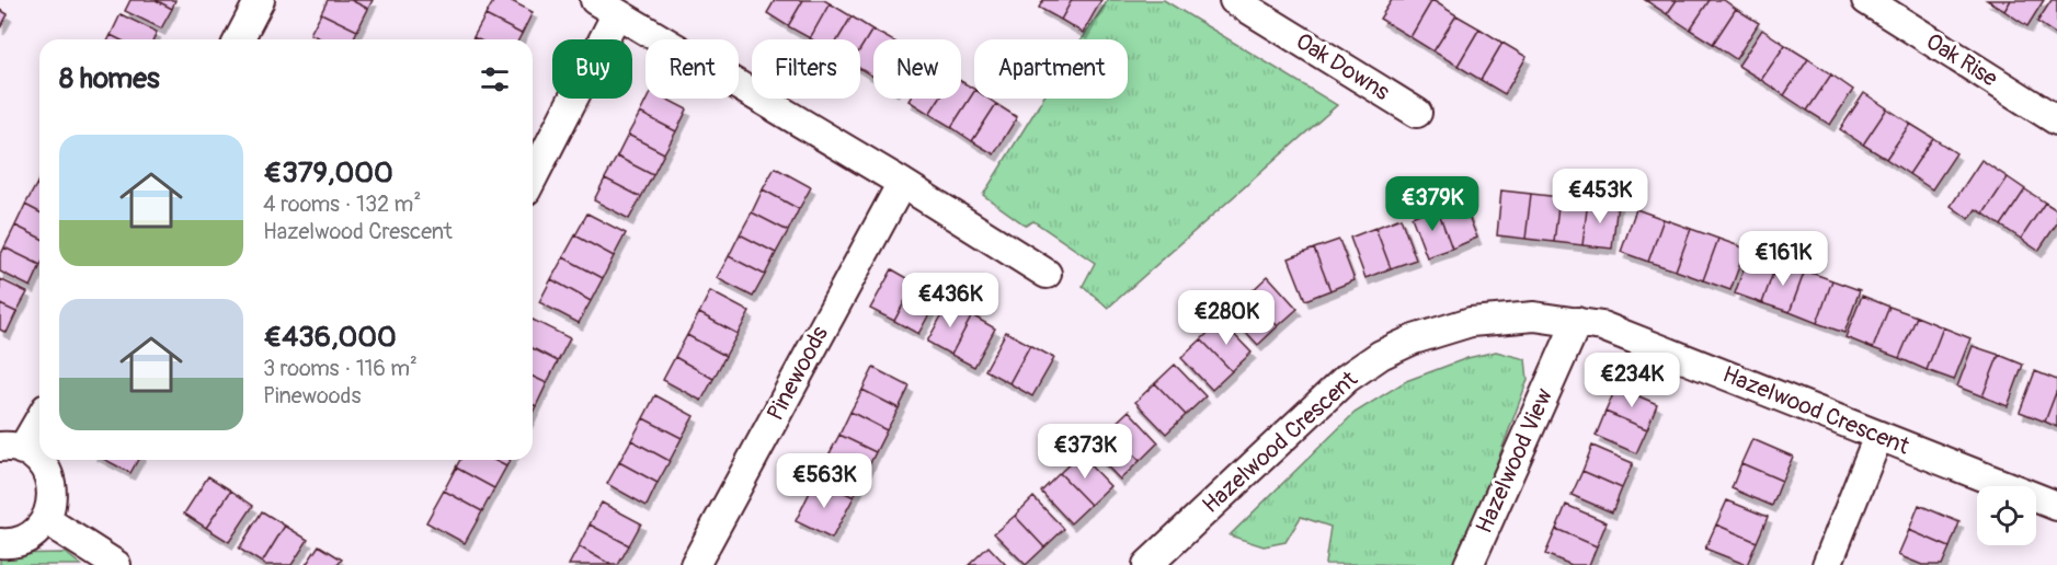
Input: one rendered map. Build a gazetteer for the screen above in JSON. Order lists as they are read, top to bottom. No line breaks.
{"streets":{"street":["Oak Rise","Oak Downs","Pinewoods","Hazelwood Crescent","Hazelwood View"]},"crossings":[["Hazelwood Crescent","Hazelwood View"]],"page":{"chip":["Buy","Rent","Filters","New","Apartment"],"heading":"8 homes","list":[{"name":"€379,000","note":"4 rooms · 132 m² · Hazelwood Crescent"},{"name":"€436,000","note":"3 rooms · 116 m² · Pinewoods"}],"price":["€453K","€379K","€161K","€436K","€280K","€234K","€373K","€563K"]}}
